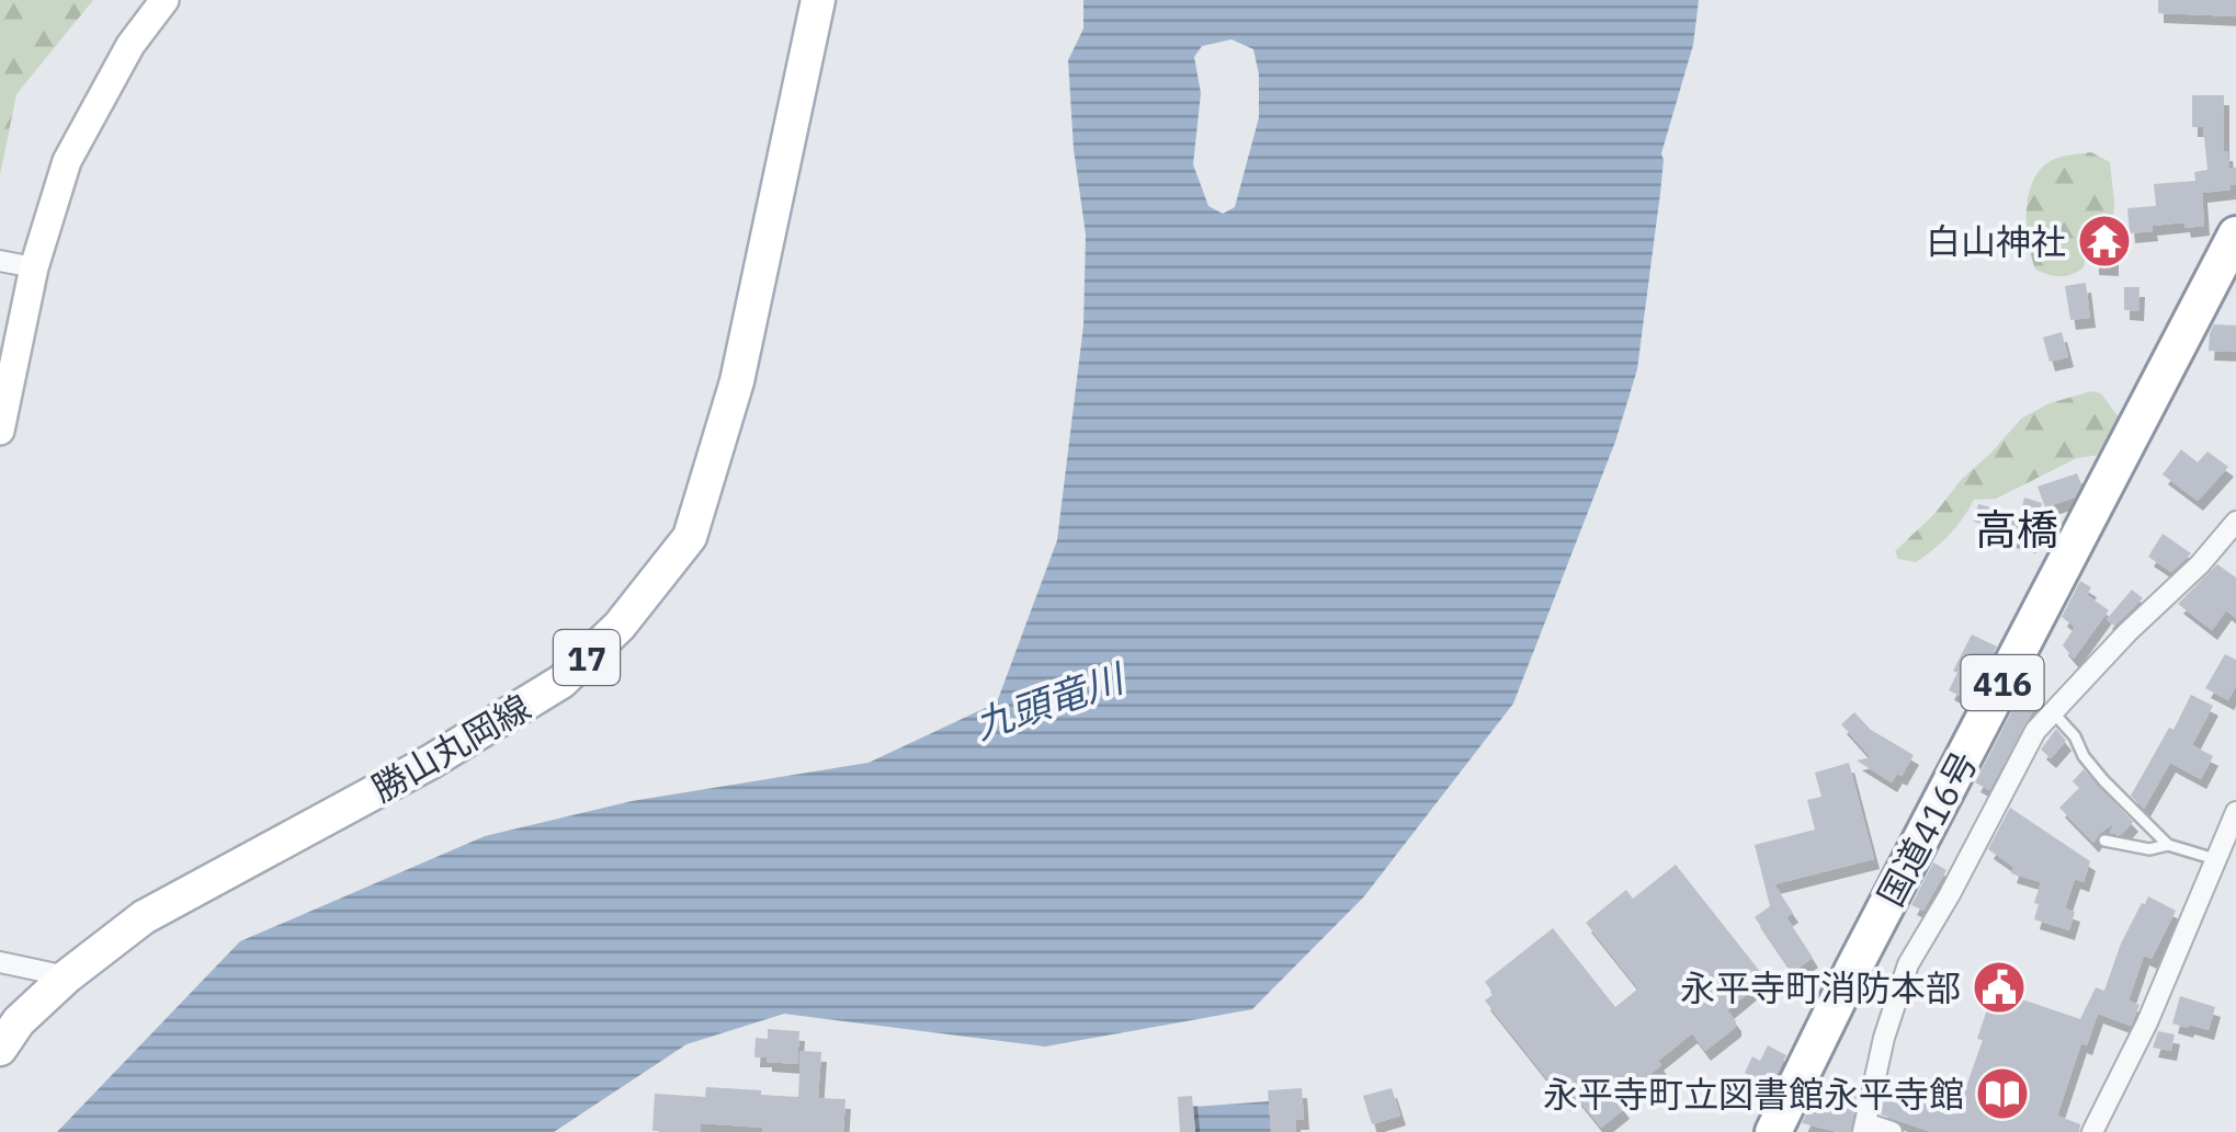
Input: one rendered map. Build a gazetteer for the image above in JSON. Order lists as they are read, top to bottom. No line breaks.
{"streets":{"highway":["416","国道416号"],"main road":["17","勝山丸岡線"]},"districts":["高橋"],"water":["九頭竜川"],"places":{"temple":["白山神社"],"public building":["永平寺町消防本部"],"library":["永平寺町立図書館永平寺館"]}}
